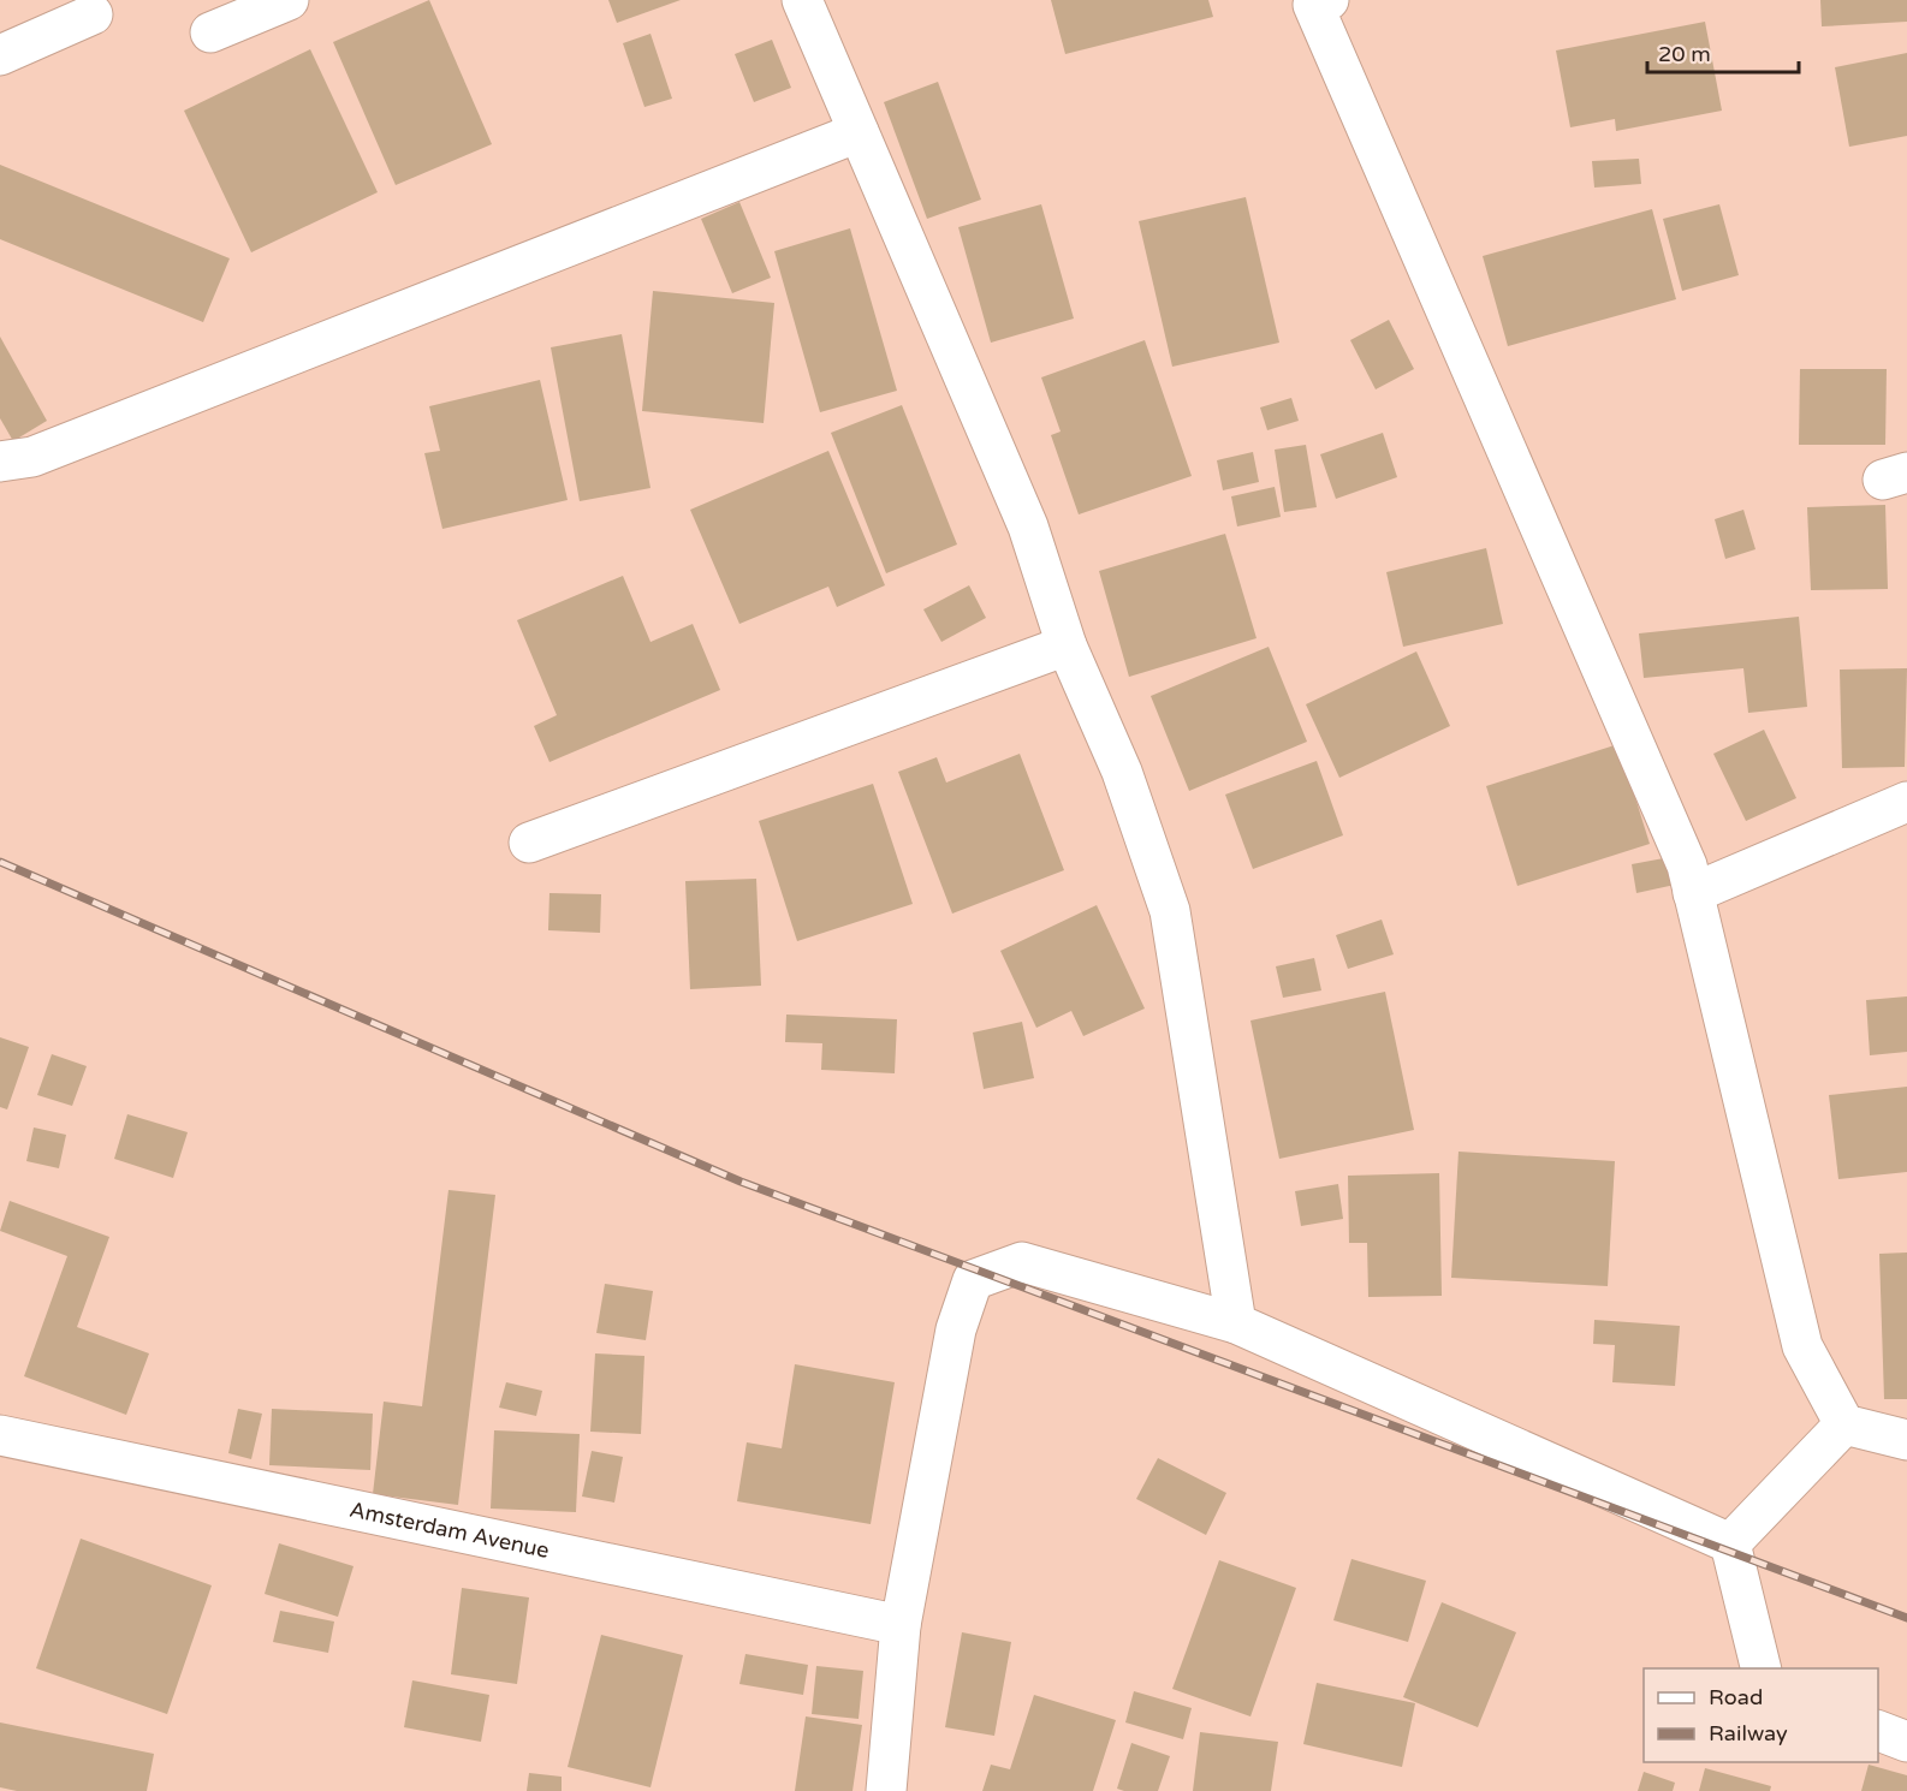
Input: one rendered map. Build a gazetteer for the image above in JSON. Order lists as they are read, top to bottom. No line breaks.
{"streets":{"street":["Amsterdam Avenue"]},"legend":["Road","Railway"],"scale_bar":"20 m"}
